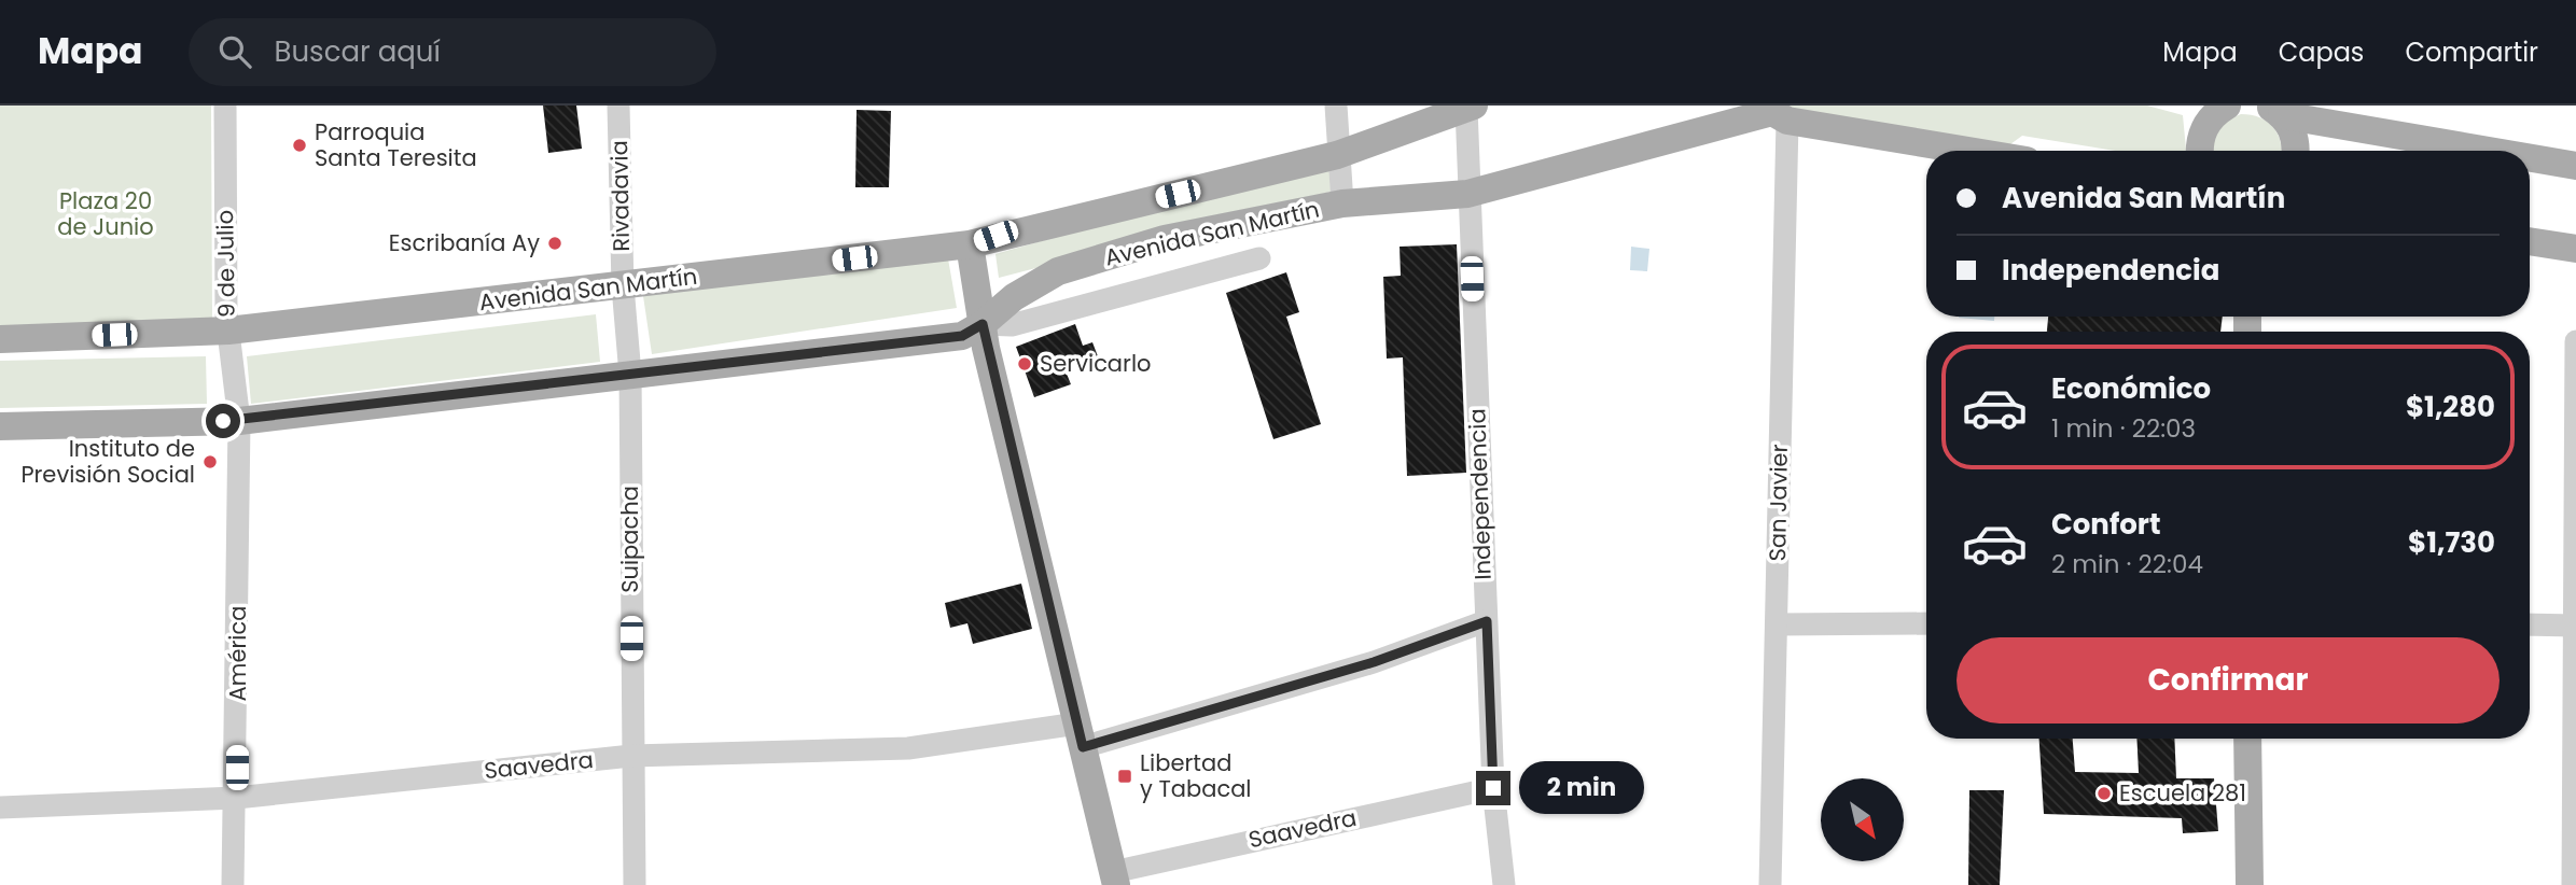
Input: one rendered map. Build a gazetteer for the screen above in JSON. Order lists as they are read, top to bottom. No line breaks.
{"streets":{"main road":["Avenida San Martín"],"street":["Rivadavia","9 de Julio","Independencia","San Javier","Suipacha","América","Saavedra"]},"crossings":[["Rivadavia","Avenida San Martín"],["Rivadavia","Suipacha"],["Avenida San Martín","9 de Julio"],["Avenida San Martín","Independencia"],["Avenida San Martín","San Javier"],["Avenida San Martín","Suipacha"],["Avenida San Martín","América"],["9 de Julio","América"],["Independencia","Saavedra"],["Suipacha","Saavedra"],["América","Saavedra"]],"parks":["Plaza 20 de Junio"],"places":{"other":["Parroquia Santa Teresita","Escribanía Ay","Servicarlo","Instituto de Previsión Social","Escuela 281"],"transit":["Libertad y Tabacal"]},"north":"bottom right","page":{"header":"Mapa","search":"Buscar aquí","nav":["Mapa","Capas","Compartir"],"banner":["Avenida San Martín","Independencia"],"list":[{"name":"Económico","note":"1 min · 22:03","value":"$1,280"},{"name":"Confort","note":"2 min · 22:04","value":"$1,730"}],"buttons":"Confirmar","bubble":"2 min"}}
